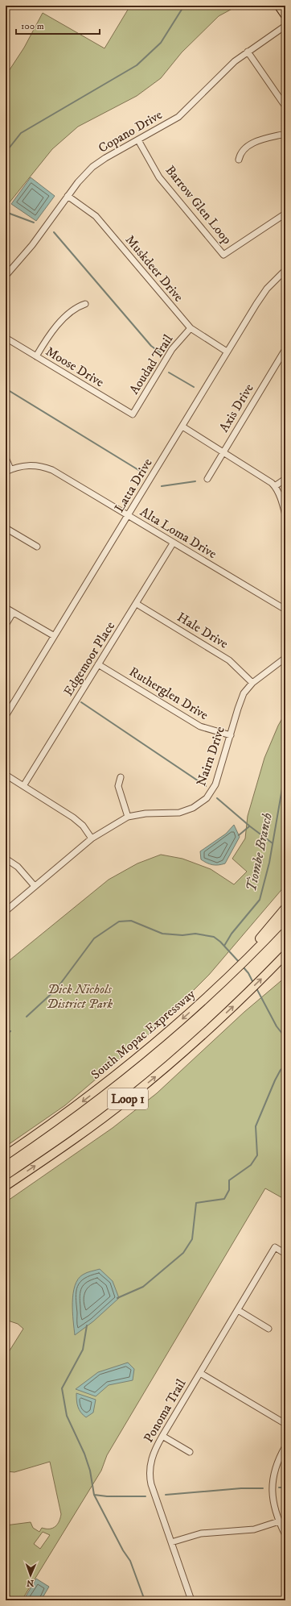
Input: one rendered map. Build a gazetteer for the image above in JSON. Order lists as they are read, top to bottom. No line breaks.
{"streets":{"highway":["South Mopac Expressway","Loop 1"],"street":["Copano Drive","Barrow Glen Loop","Muskdeer Drive","Aoudad Trail","Moose Drive","Axis Drive","Latta Drive","Alta Loma Drive","Hale Drive","Edgemoor Place","Rutherglen Drive","Nairn Drive","Ponoma Trail"]},"crossings":[["Copano Drive","Barrow Glen Loop"],["Copano Drive","Muskdeer Drive"],["Muskdeer Drive","Aoudad Trail"],["Muskdeer Drive","Latta Drive"],["Aoudad Trail","Moose Drive"],["Latta Drive","Alta Loma Drive"],["Alta Loma Drive","Edgemoor Place"],["Hale Drive","Edgemoor Place"],["Hale Drive","Nairn Drive"],["Edgemoor Place","Rutherglen Drive"],["Rutherglen Drive","Nairn Drive"]],"water":["Tiombe Branch"],"parks":["Dick Nichols District Park"],"scale_bar":"100 m","north":"bottom"}
